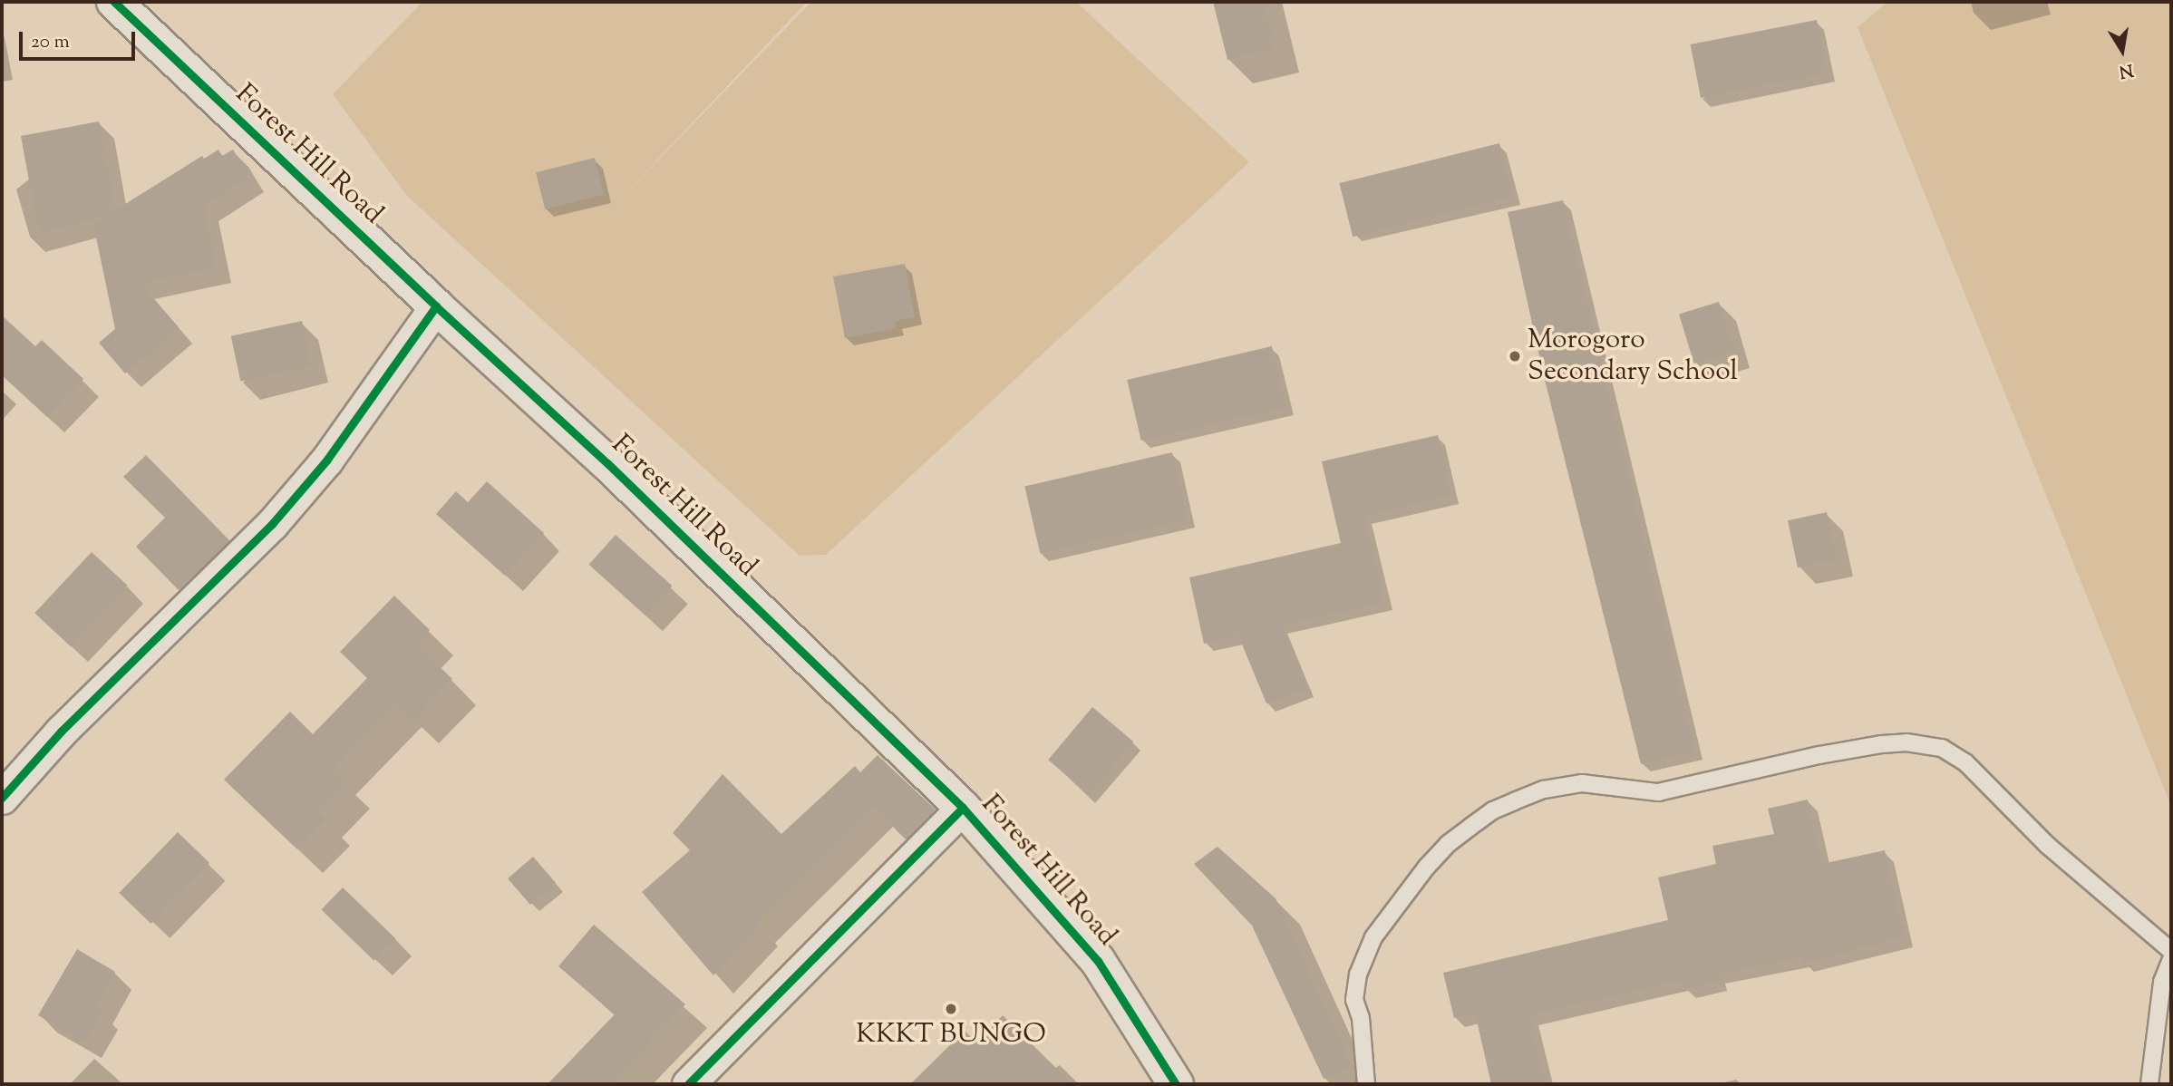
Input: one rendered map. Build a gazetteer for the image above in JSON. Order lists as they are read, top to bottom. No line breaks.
{"streets":{"street":["Forest Hill Road"]},"places":["Morogoro Secondary School","KKKT BUNGO"],"scale_bar":"20 m","north":"bottom"}
